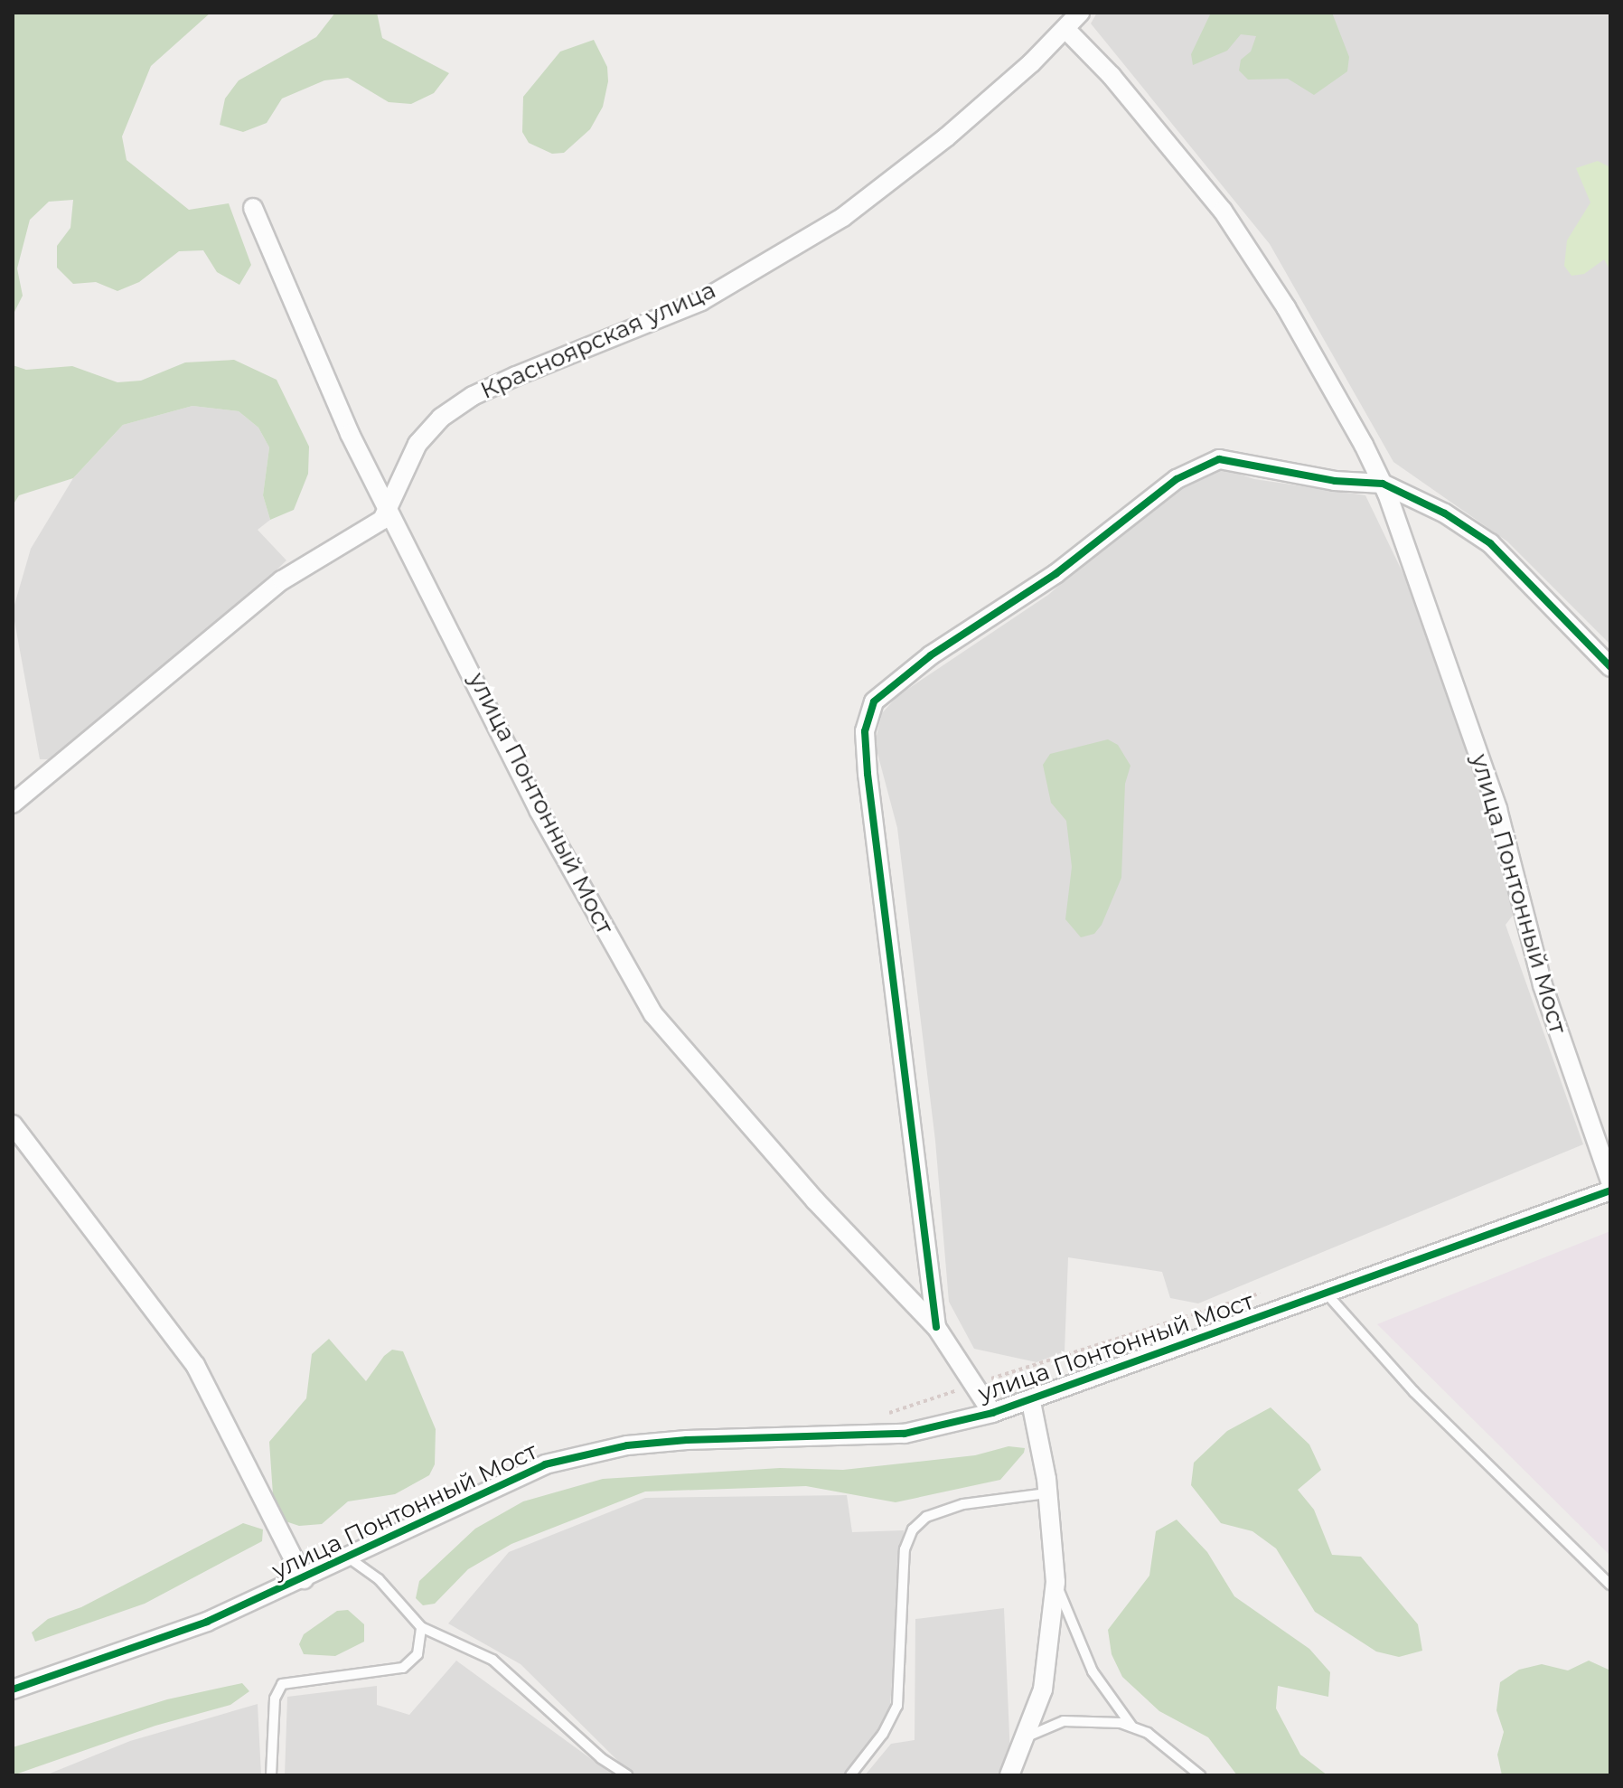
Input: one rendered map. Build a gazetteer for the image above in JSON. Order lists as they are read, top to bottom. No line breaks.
{"streets":{"street":["Красноярская улица","улица Понтонный Мост"]},"crossings":[["Красноярская улица","улица Понтонный Мост"]]}
